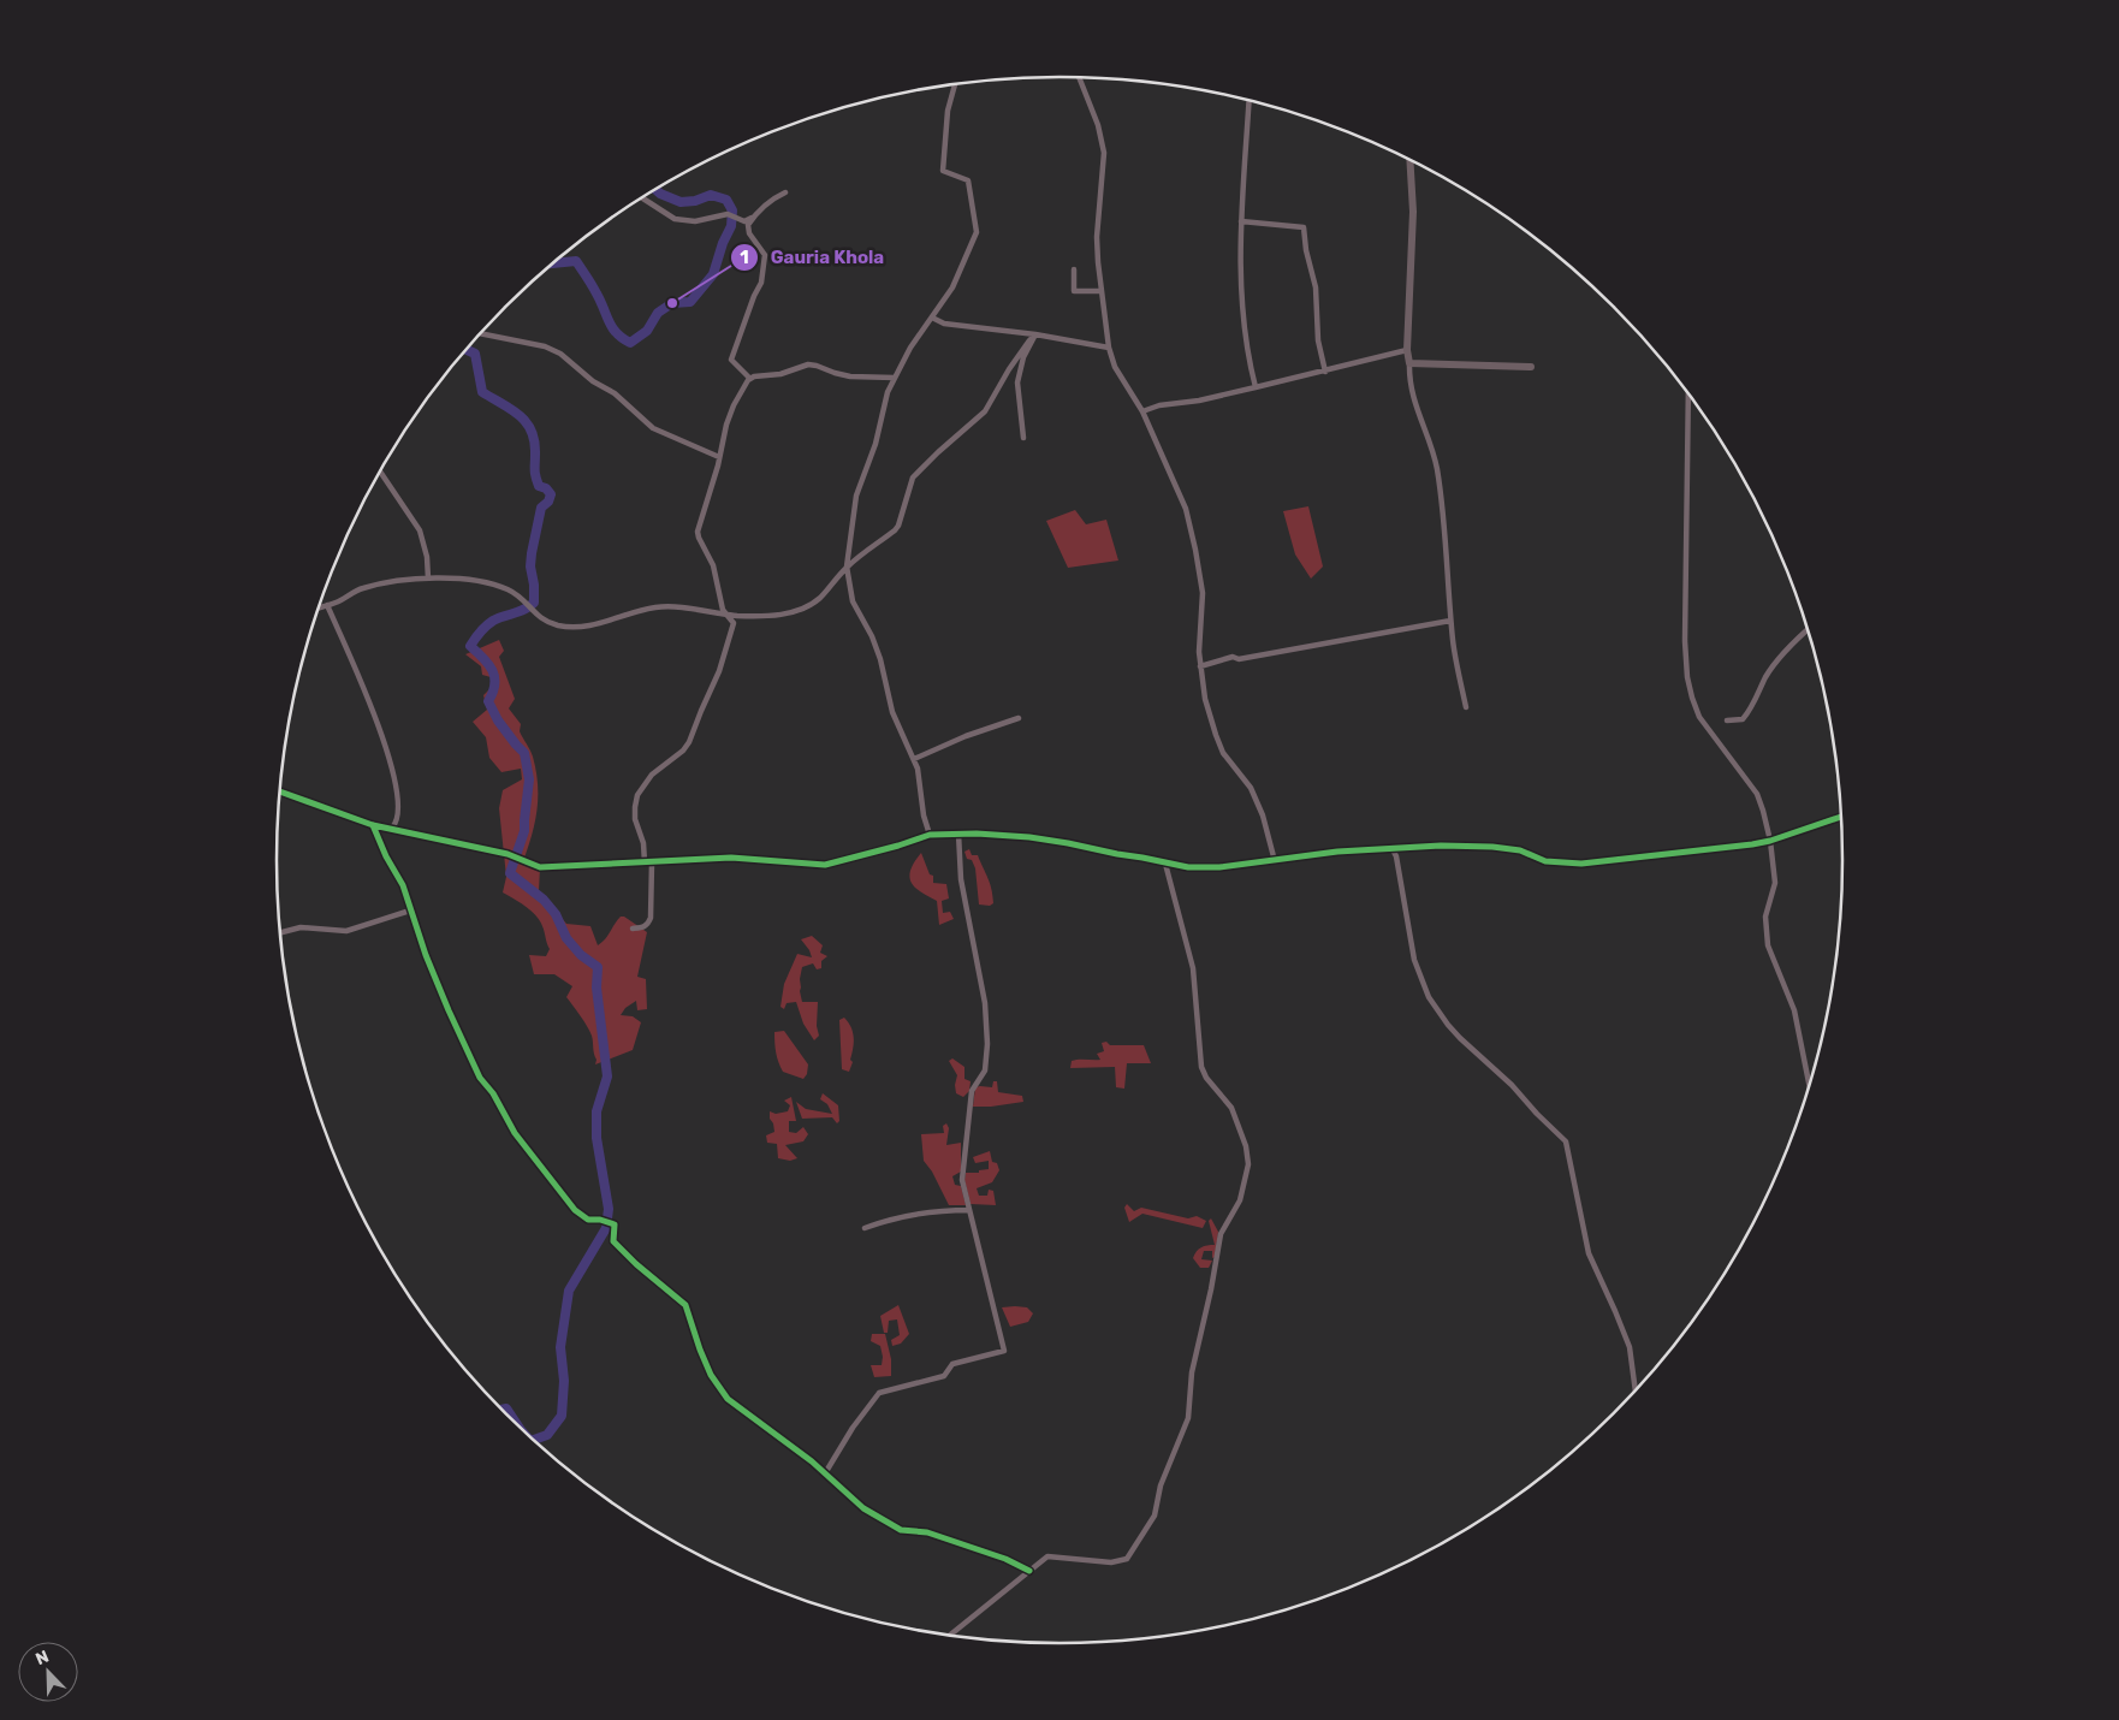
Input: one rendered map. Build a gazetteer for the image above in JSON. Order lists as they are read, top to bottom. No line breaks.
{"places":["Gauria Khola"],"north":"top left"}
